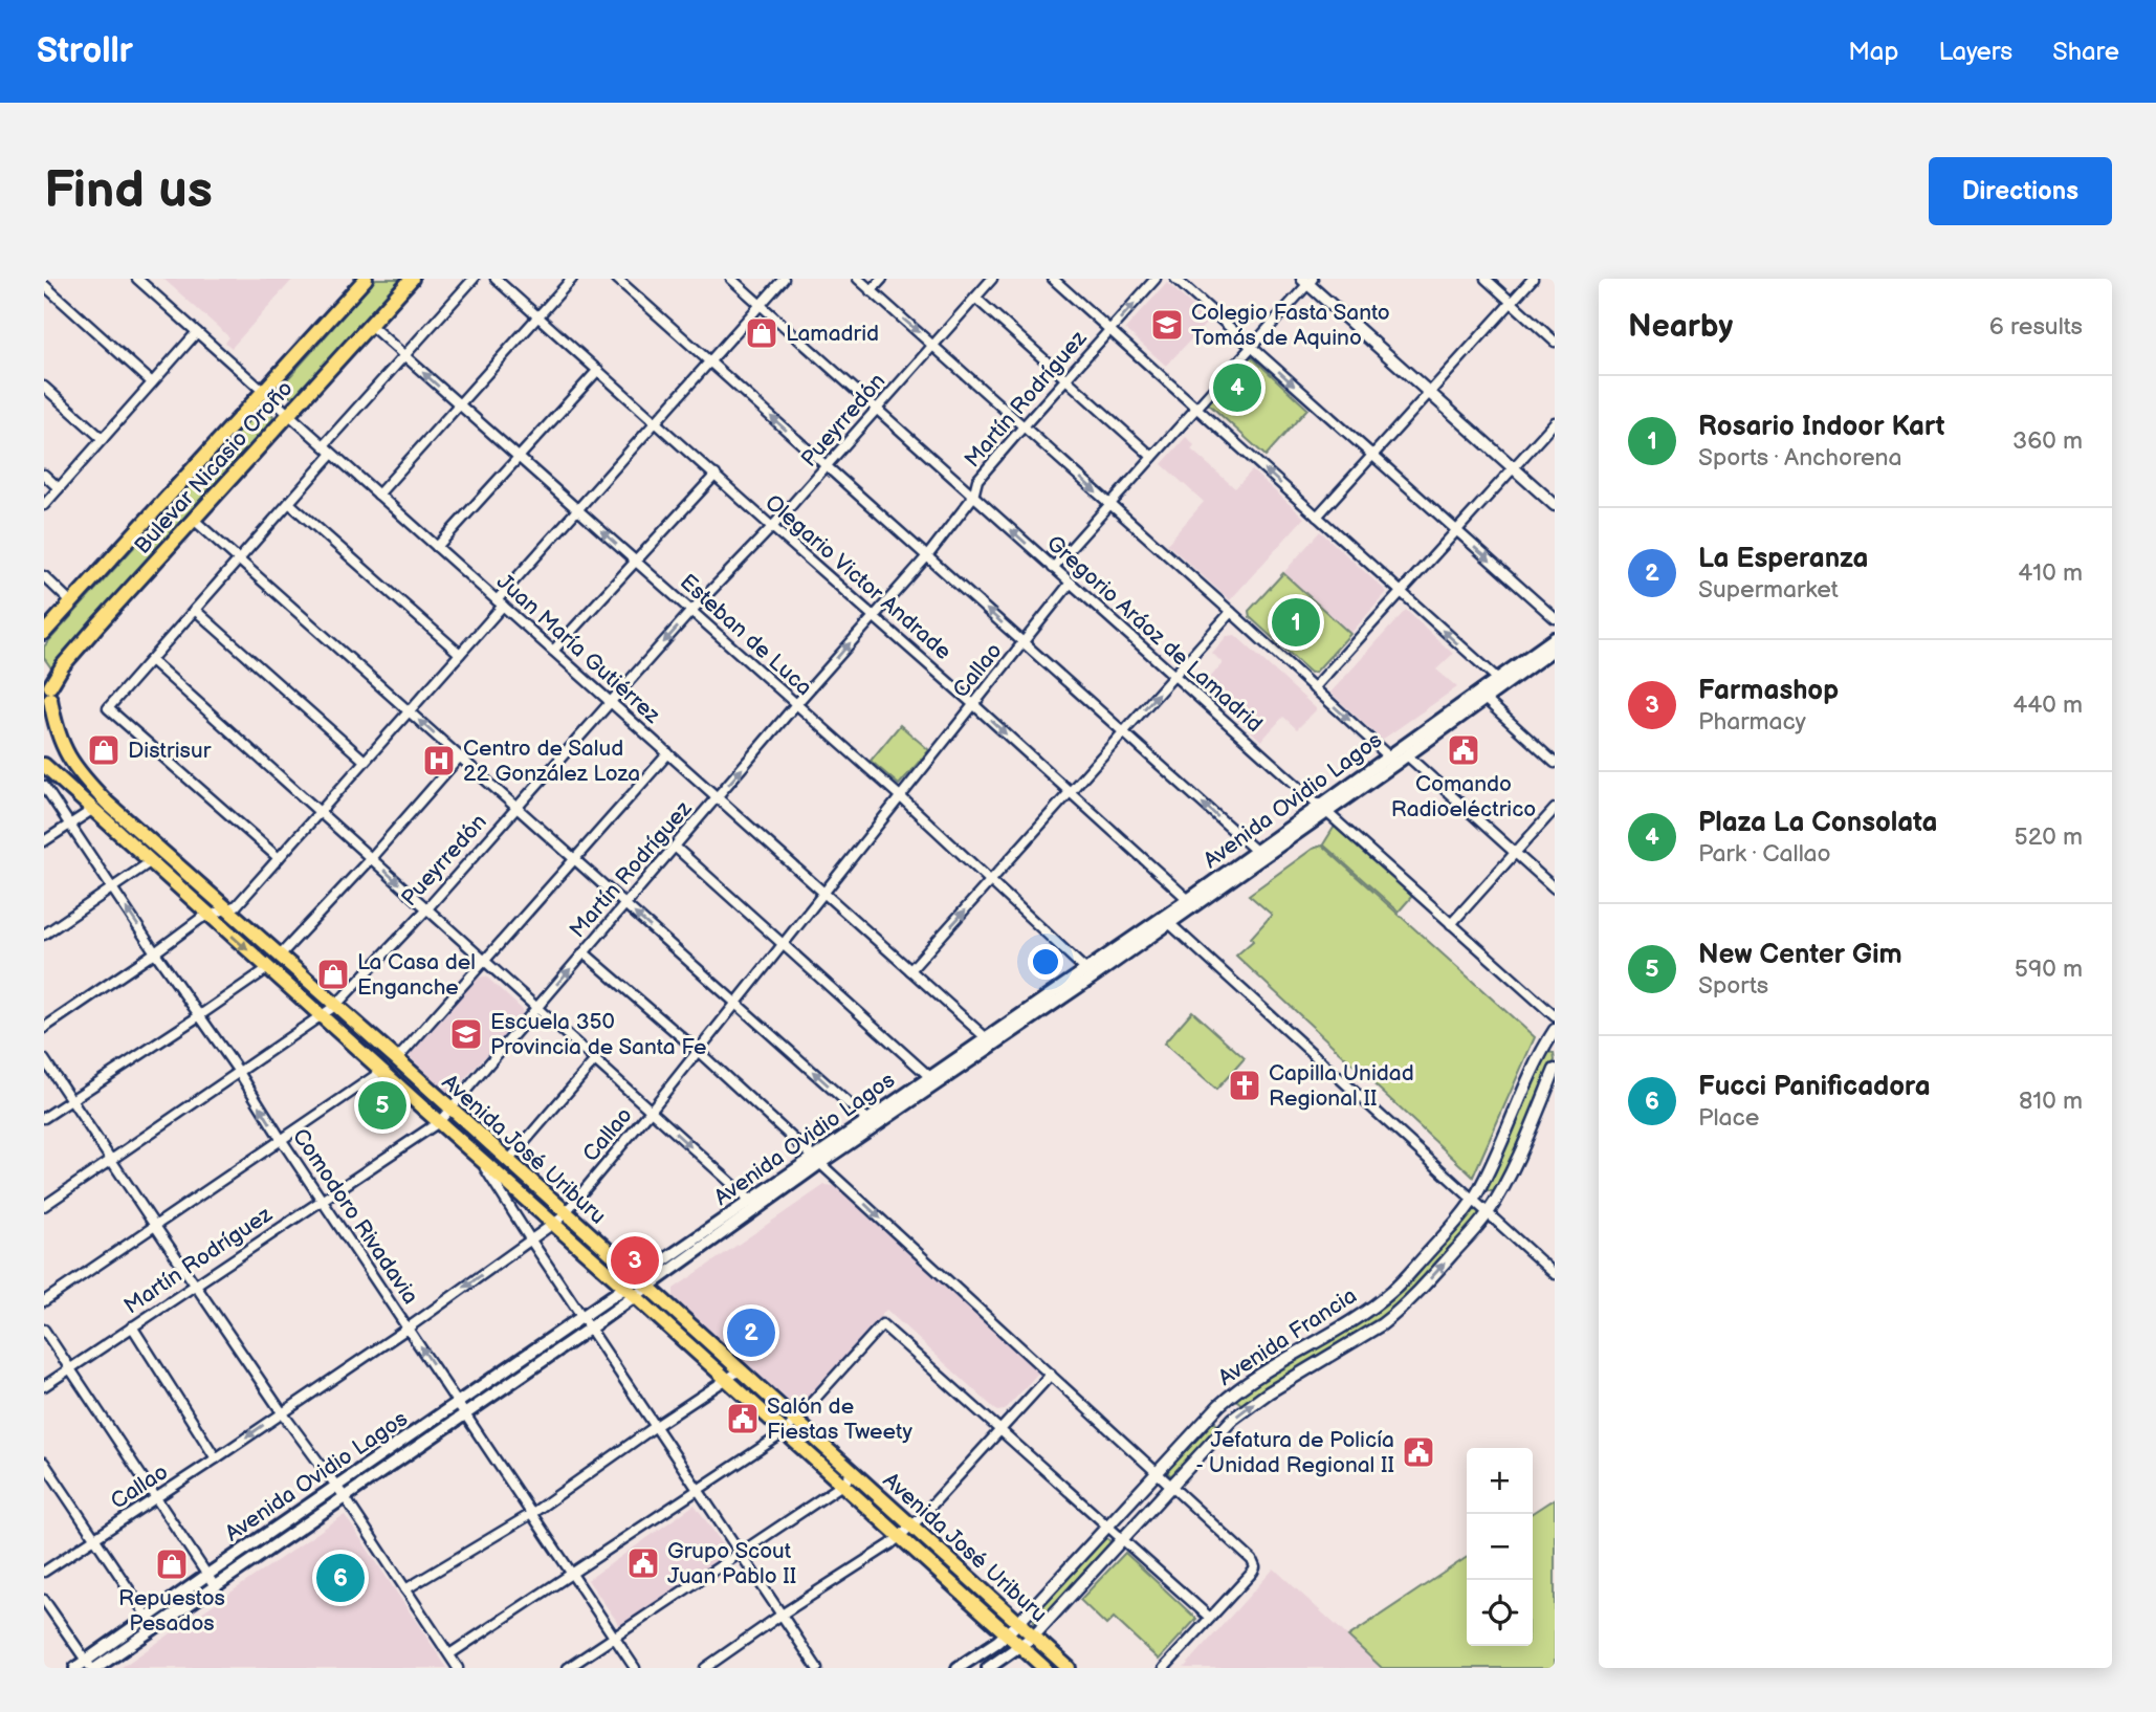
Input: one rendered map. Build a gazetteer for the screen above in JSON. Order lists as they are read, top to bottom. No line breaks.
{"streets":{"main road":["Bulevar Nicasio Oroño","Avenida Ovidio Lagos","Avenida José Uriburu","Avenida Francia"],"street":["Martín Rodríguez","Pueyrredón","Olegario Victor Andrade","Gregorio Aráoz de Lamadrid","Esteban de Luca","Juan María Gutiérrez","Callao","Comodoro Rivadavia"]},"crossings":[["Martín Rodríguez","Olegario Victor Andrade"],["Martín Rodríguez","Gregorio Aráoz de Lamadrid"],["Martín Rodríguez","Esteban de Luca"],["Martín Rodríguez","Juan María Gutiérrez"],["Martín Rodríguez","Avenida José Uriburu"],["Martín Rodríguez","Comodoro Rivadavia"],["Pueyrredón","Olegario Victor Andrade"],["Pueyrredón","Gregorio Aráoz de Lamadrid"],["Pueyrredón","Esteban de Luca"],["Pueyrredón","Juan María Gutiérrez"],["Pueyrredón","Avenida José Uriburu"],["Pueyrredón","Comodoro Rivadavia"],["Bulevar Nicasio Oroño","Esteban de Luca"],["Bulevar Nicasio Oroño","Juan María Gutiérrez"],["Bulevar Nicasio Oroño","Avenida José Uriburu"],["Olegario Victor Andrade","Callao"],["Olegario Victor Andrade","Avenida Ovidio Lagos"],["Gregorio Aráoz de Lamadrid","Callao"],["Gregorio Aráoz de Lamadrid","Avenida Ovidio Lagos"],["Esteban de Luca","Callao"],["Esteban de Luca","Avenida Ovidio Lagos"],["Juan María Gutiérrez","Callao"],["Juan María Gutiérrez","Avenida Ovidio Lagos"],["Callao","Avenida José Uriburu"],["Callao","Comodoro Rivadavia"],["Avenida Ovidio Lagos","Avenida José Uriburu"],["Avenida Ovidio Lagos","Comodoro Rivadavia"],["Avenida José Uriburu","Avenida Francia"]],"places":{"school or university":["Colegio Fasta Santo Tomás de Aquino","Escuela 350 Provincia de Santa Fe"],"shop":["Lamadrid","Distrisur","La Casa del Enganche","Repuestos Pesados"],"public building":["Comando Radioeléctrico","Salón de Fiestas Tweety","Jefatura de Policía - Unidad Regional II","Grupo Scout Juan Pablo II"],"hospital":["Centro de Salud 22 González Loza"],"church":["Capilla Unidad Regional II"]},"page":{"header":"Strollr","nav":["Map","Layers","Share"],"buttons":"Directions","title":"Find us","heading":["Nearby","6 results"],"pins":["4","1","5","3","2","6"],"list":[{"mark":"1","name":"Rosario Indoor Kart","note":"Sports · Anchorena","value":"360 m"},{"mark":"2","name":"La Esperanza","note":"Supermarket","value":"410 m"},{"mark":"3","name":"Farmashop","note":"Pharmacy","value":"440 m"},{"mark":"4","name":"Plaza La Consolata","note":"Park · Callao","value":"520 m"},{"mark":"5","name":"New Center Gim","note":"Sports","value":"590 m"},{"mark":"6","name":"Fucci Panificadora","note":"Place","value":"810 m"}],"map_buttons":["+","−"]}}
